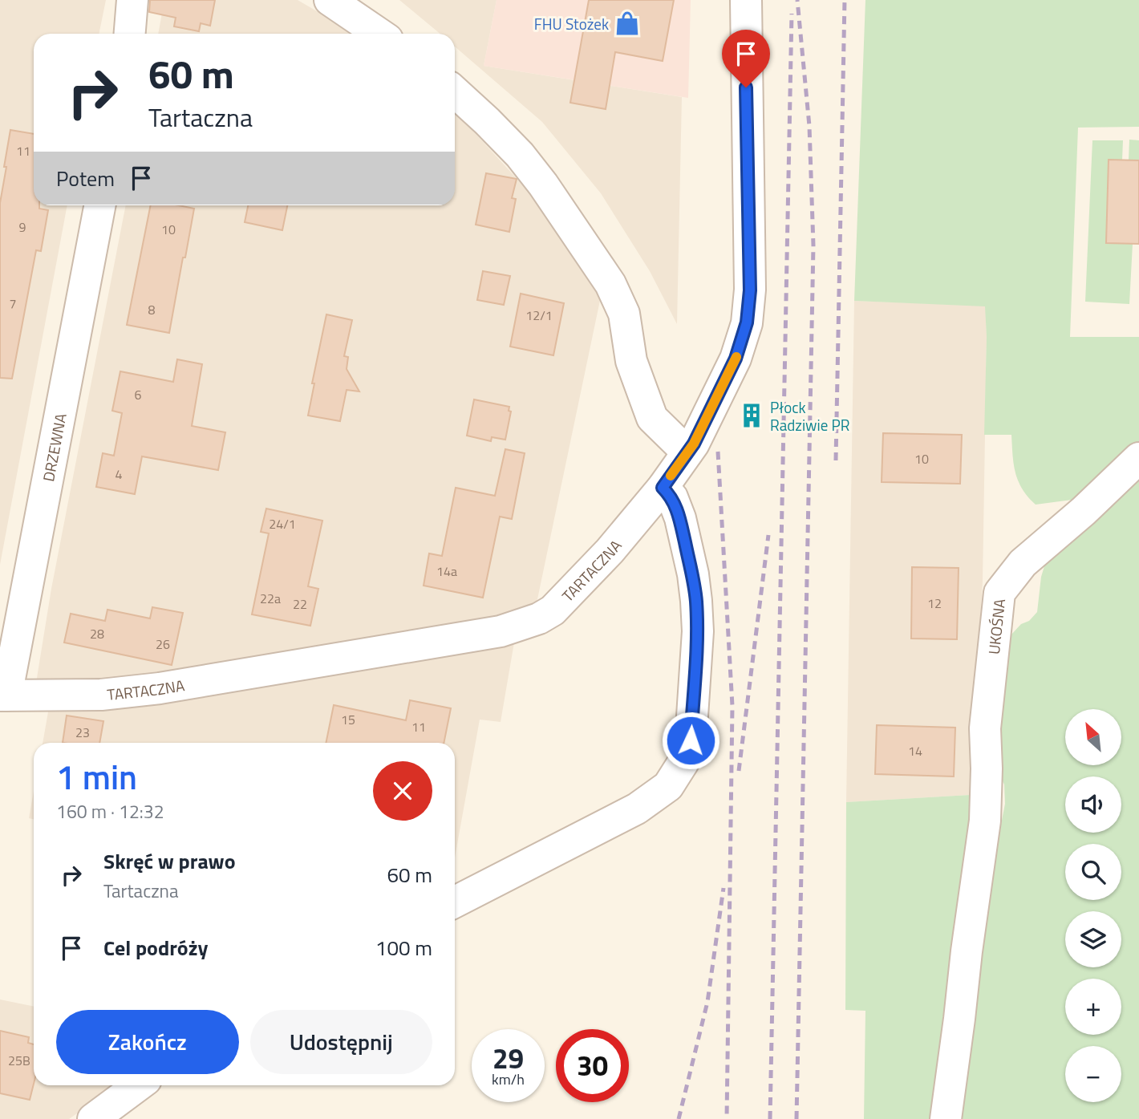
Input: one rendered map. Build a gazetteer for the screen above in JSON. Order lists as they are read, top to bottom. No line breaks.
{"streets":{"street":["DRZEWNA","TARTACZNA","UKOŚNA"]},"crossings":[["DRZEWNA","TARTACZNA"]],"places":{"shop":["FHU Stożek"],"building":["Płock Radziwie PR"]},"house_numbers":["11","9","10","7","8","12/1","6","10","4","24/1","14a","22a","12","22","28","26","15","11","23","14","25B"],"north":"top left","page":{"turn":["60 m","Tartaczna"],"then":"Potem","map_buttons":["+","−"],"heading":["1 min","160 m · 12:32"],"list":[{"name":"Skręć w prawo","note":"Tartaczna","value":"60 m"},{"name":"Cel podróży","value":"100 m"}],"buttons":["Zakończ","Udostępnij"],"speed":"29 km/h","limit":"30"}}
